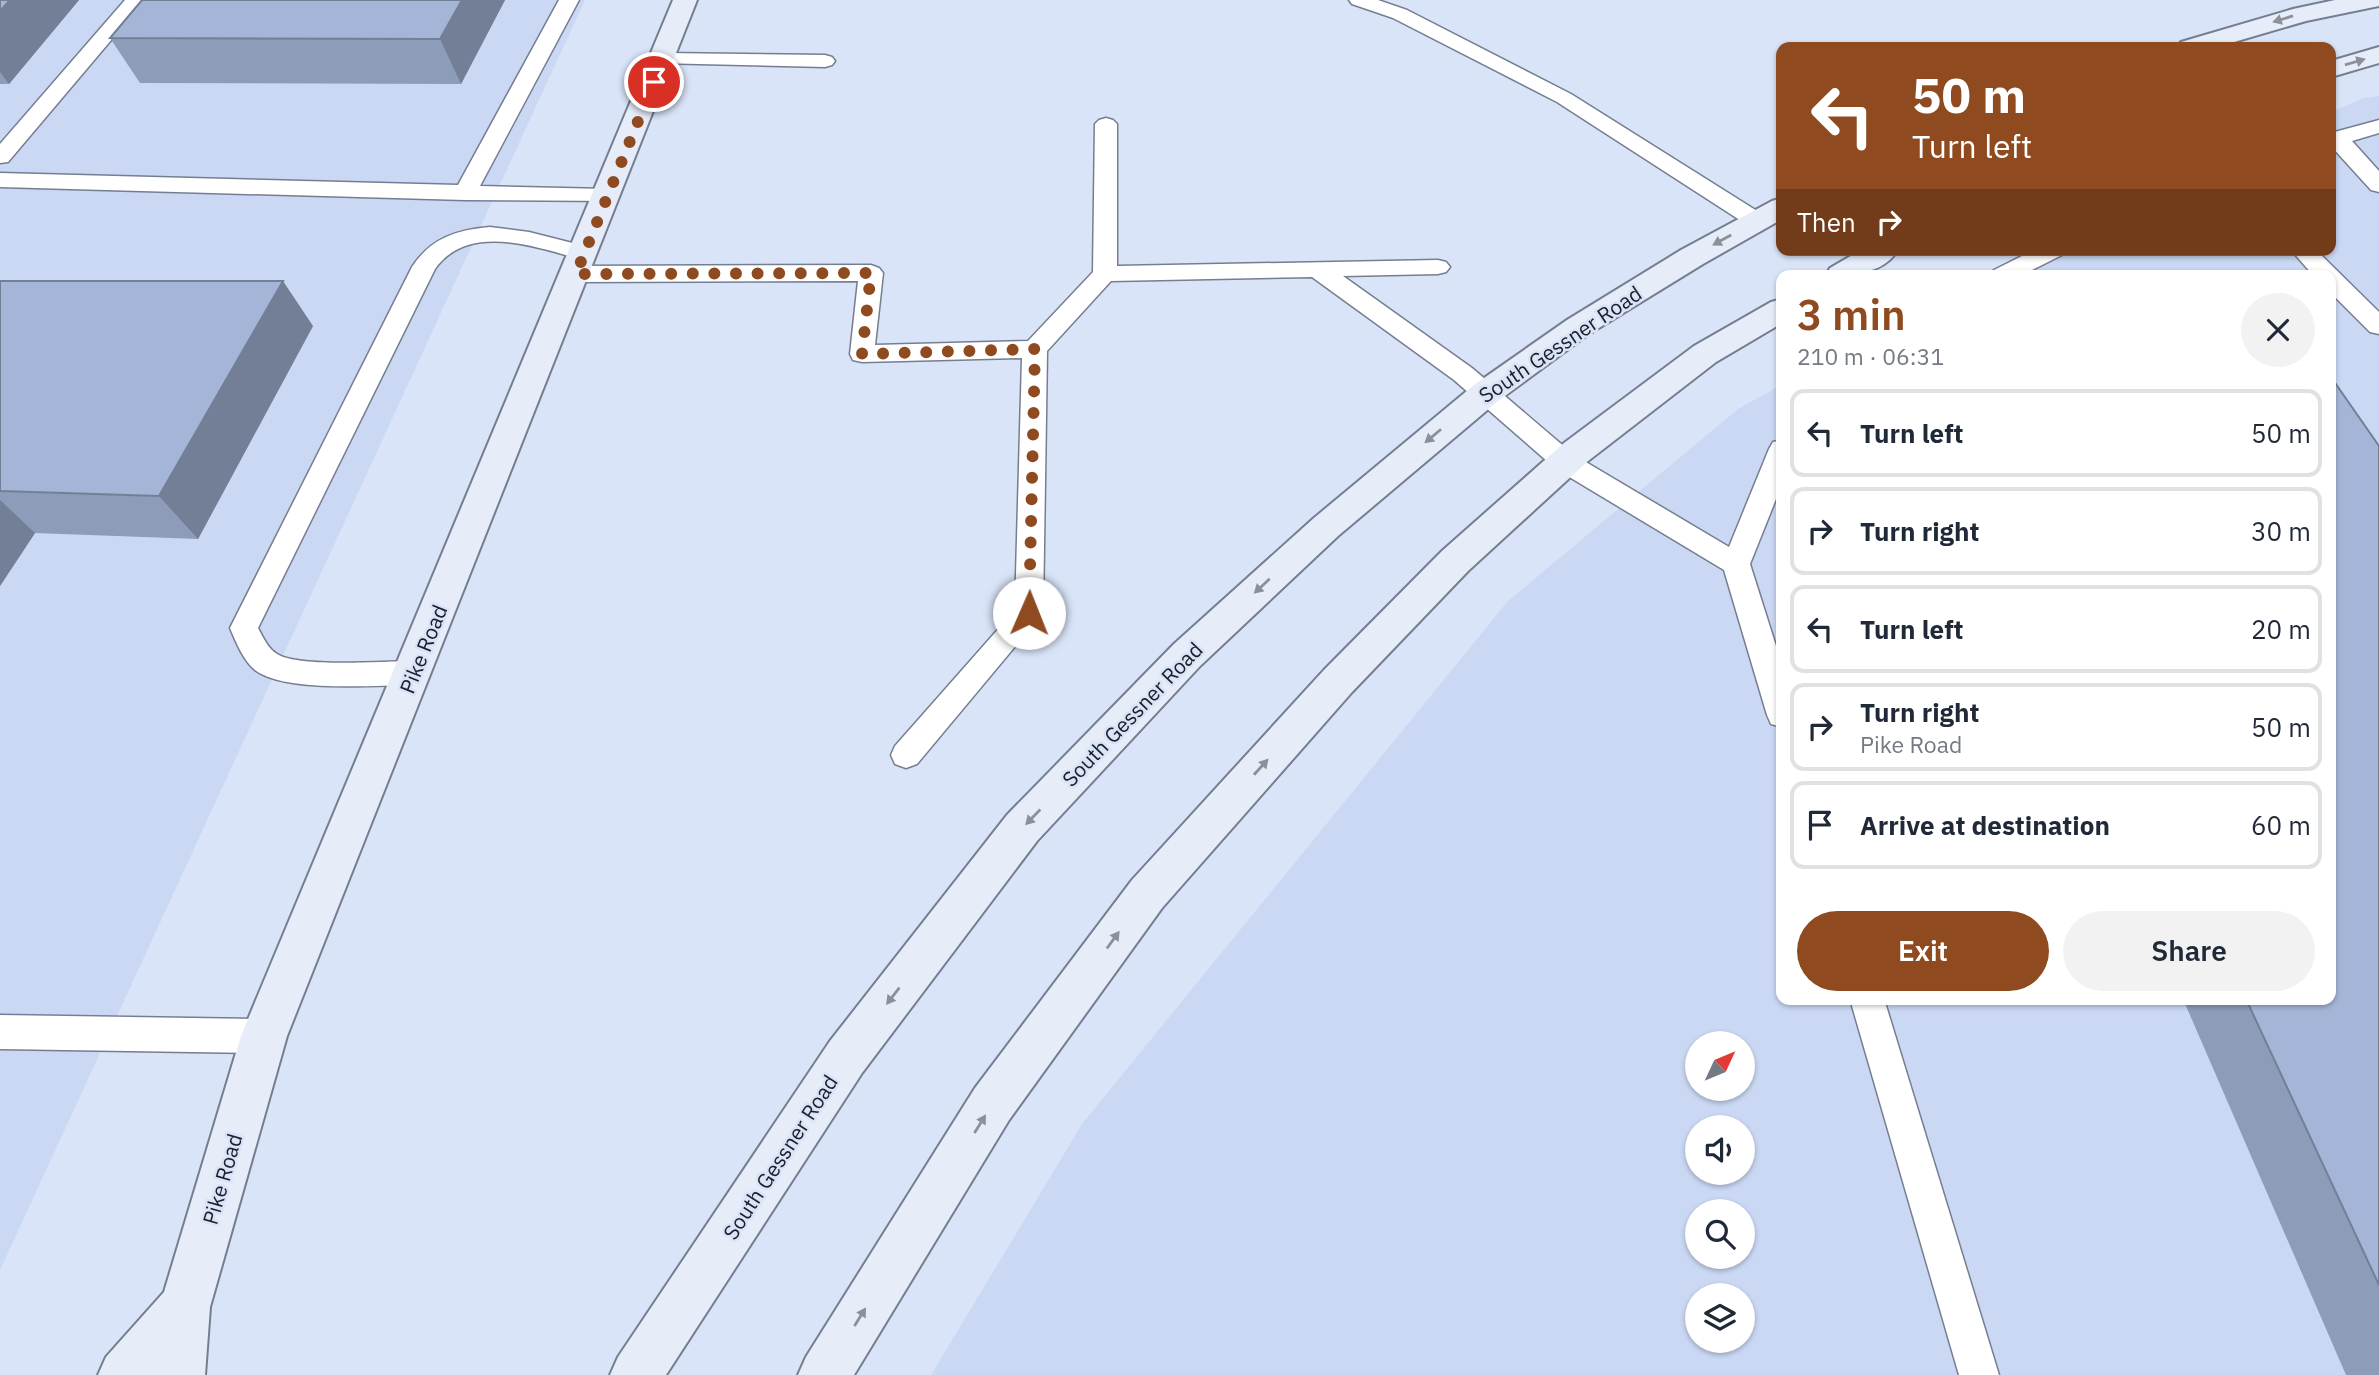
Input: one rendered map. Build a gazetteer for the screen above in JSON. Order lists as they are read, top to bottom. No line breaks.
{"streets":{"main road":["South Gessner Road","Pike Road"]},"north":"top right","page":{"turn":["50 m","Turn left"],"then":"Then","heading":["3 min","210 m · 06:31"],"list":[{"name":"Turn left","value":"50 m"},{"name":"Turn right","value":"30 m"},{"name":"Turn left","value":"20 m"},{"name":"Turn right","note":"Pike Road","value":"50 m"},{"name":"Arrive at destination","value":"60 m"}],"buttons":["Exit","Share"]}}
